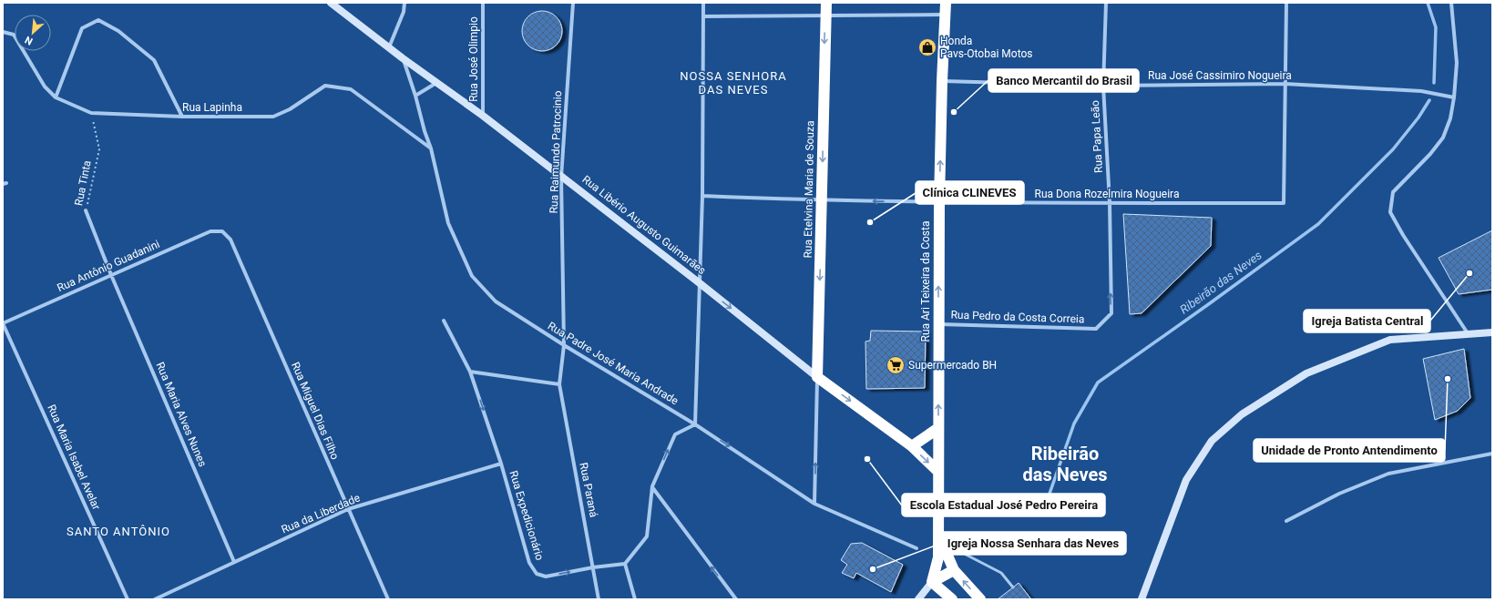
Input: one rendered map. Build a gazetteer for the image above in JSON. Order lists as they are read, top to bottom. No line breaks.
{"streets":{"highway":["Rua Etelvina Maria de Souza","Rua Libério Augusto Guimarães","Rua Ari Teixeira da Costa"],"street":["Rua José Olimpio","Rua José Cassimiro Nogueira","Rua Lapinha","Rua Papa Leão","Rua Raimundo Patrocinio","Rua Tinta","Rua Dona Rozelmira Nogueira","Rua Antônio Guadanini","Rua Pedro da Costa Correia","Rua Padre José Maria Andrade","Rua Miguel Dias Filho","Rua Maria Alves Nunes","Rua Maria Isabel Avelar","Rua Paraná","Rua da Liberdade","Rua Expedicionário"]},"crossings":[["Rua José Olimpio","Rua Libério Augusto Guimarães"],["Rua José Cassimiro Nogueira","Rua Papa Leão"],["Rua José Cassimiro Nogueira","Rua Dona Rozelmira Nogueira"],["Rua José Cassimiro Nogueira","Rua Ari Teixeira da Costa"],["Rua Lapinha","Rua Tinta"],["Rua Lapinha","Rua Padre José Maria Andrade"],["Rua Papa Leão","Rua Dona Rozelmira Nogueira"],["Rua Papa Leão","Rua Pedro da Costa Correia"],["Rua Raimundo Patrocinio","Rua Libério Augusto Guimarães"],["Rua Raimundo Patrocinio","Rua Padre José Maria Andrade"],["Rua Raimundo Patrocinio","Rua Paraná"],["Rua Tinta","Rua Antônio Guadanini"],["Rua Tinta","Rua Maria Alves Nunes"],["Rua Etelvina Maria de Souza","Rua Dona Rozelmira Nogueira"],["Rua Etelvina Maria de Souza","Rua Libério Augusto Guimarães"],["Rua Dona Rozelmira Nogueira","Rua Ari Teixeira da Costa"],["Rua Libério Augusto Guimarães","Rua Ari Teixeira da Costa"],["Rua Libério Augusto Guimarães","Rua Padre José Maria Andrade"],["Rua Antônio Guadanini","Rua Miguel Dias Filho"],["Rua Antônio Guadanini","Rua Maria Alves Nunes"],["Rua Antônio Guadanini","Rua Maria Isabel Avelar"],["Rua Ari Teixeira da Costa","Rua Pedro da Costa Correia"],["Rua Padre José Maria Andrade","Rua Paraná"],["Rua Miguel Dias Filho","Rua da Liberdade"],["Rua Maria Alves Nunes","Rua da Liberdade"],["Rua Paraná","Rua Expedicionário"],["Rua da Liberdade","Rua Expedicionário"]],"one_way":["Rua Papa Leão","Rua Etelvina Maria de Souza","Rua Libério Augusto Guimarães","Rua Ari Teixeira da Costa","Rua Expedicionário"],"districts":["NOSSA SENHORA DAS NEVES","Ribeirão das Neves","SANTO ANTÔNIO"],"water":["Ribeirão das Neves"],"places":{"shop":["Honda Pavs-Otobai Motos"],"other":["Banco Mercantil do Brasil","Clínica CLINEVES","Igreja Batista Central","Unidade de Pronto Antendimento","Escola Estadual José Pedro Pereira","Igreja Nossa Senhara das Neves"],"supermarket":["Supermercado BH"]},"north":"bottom left"}
